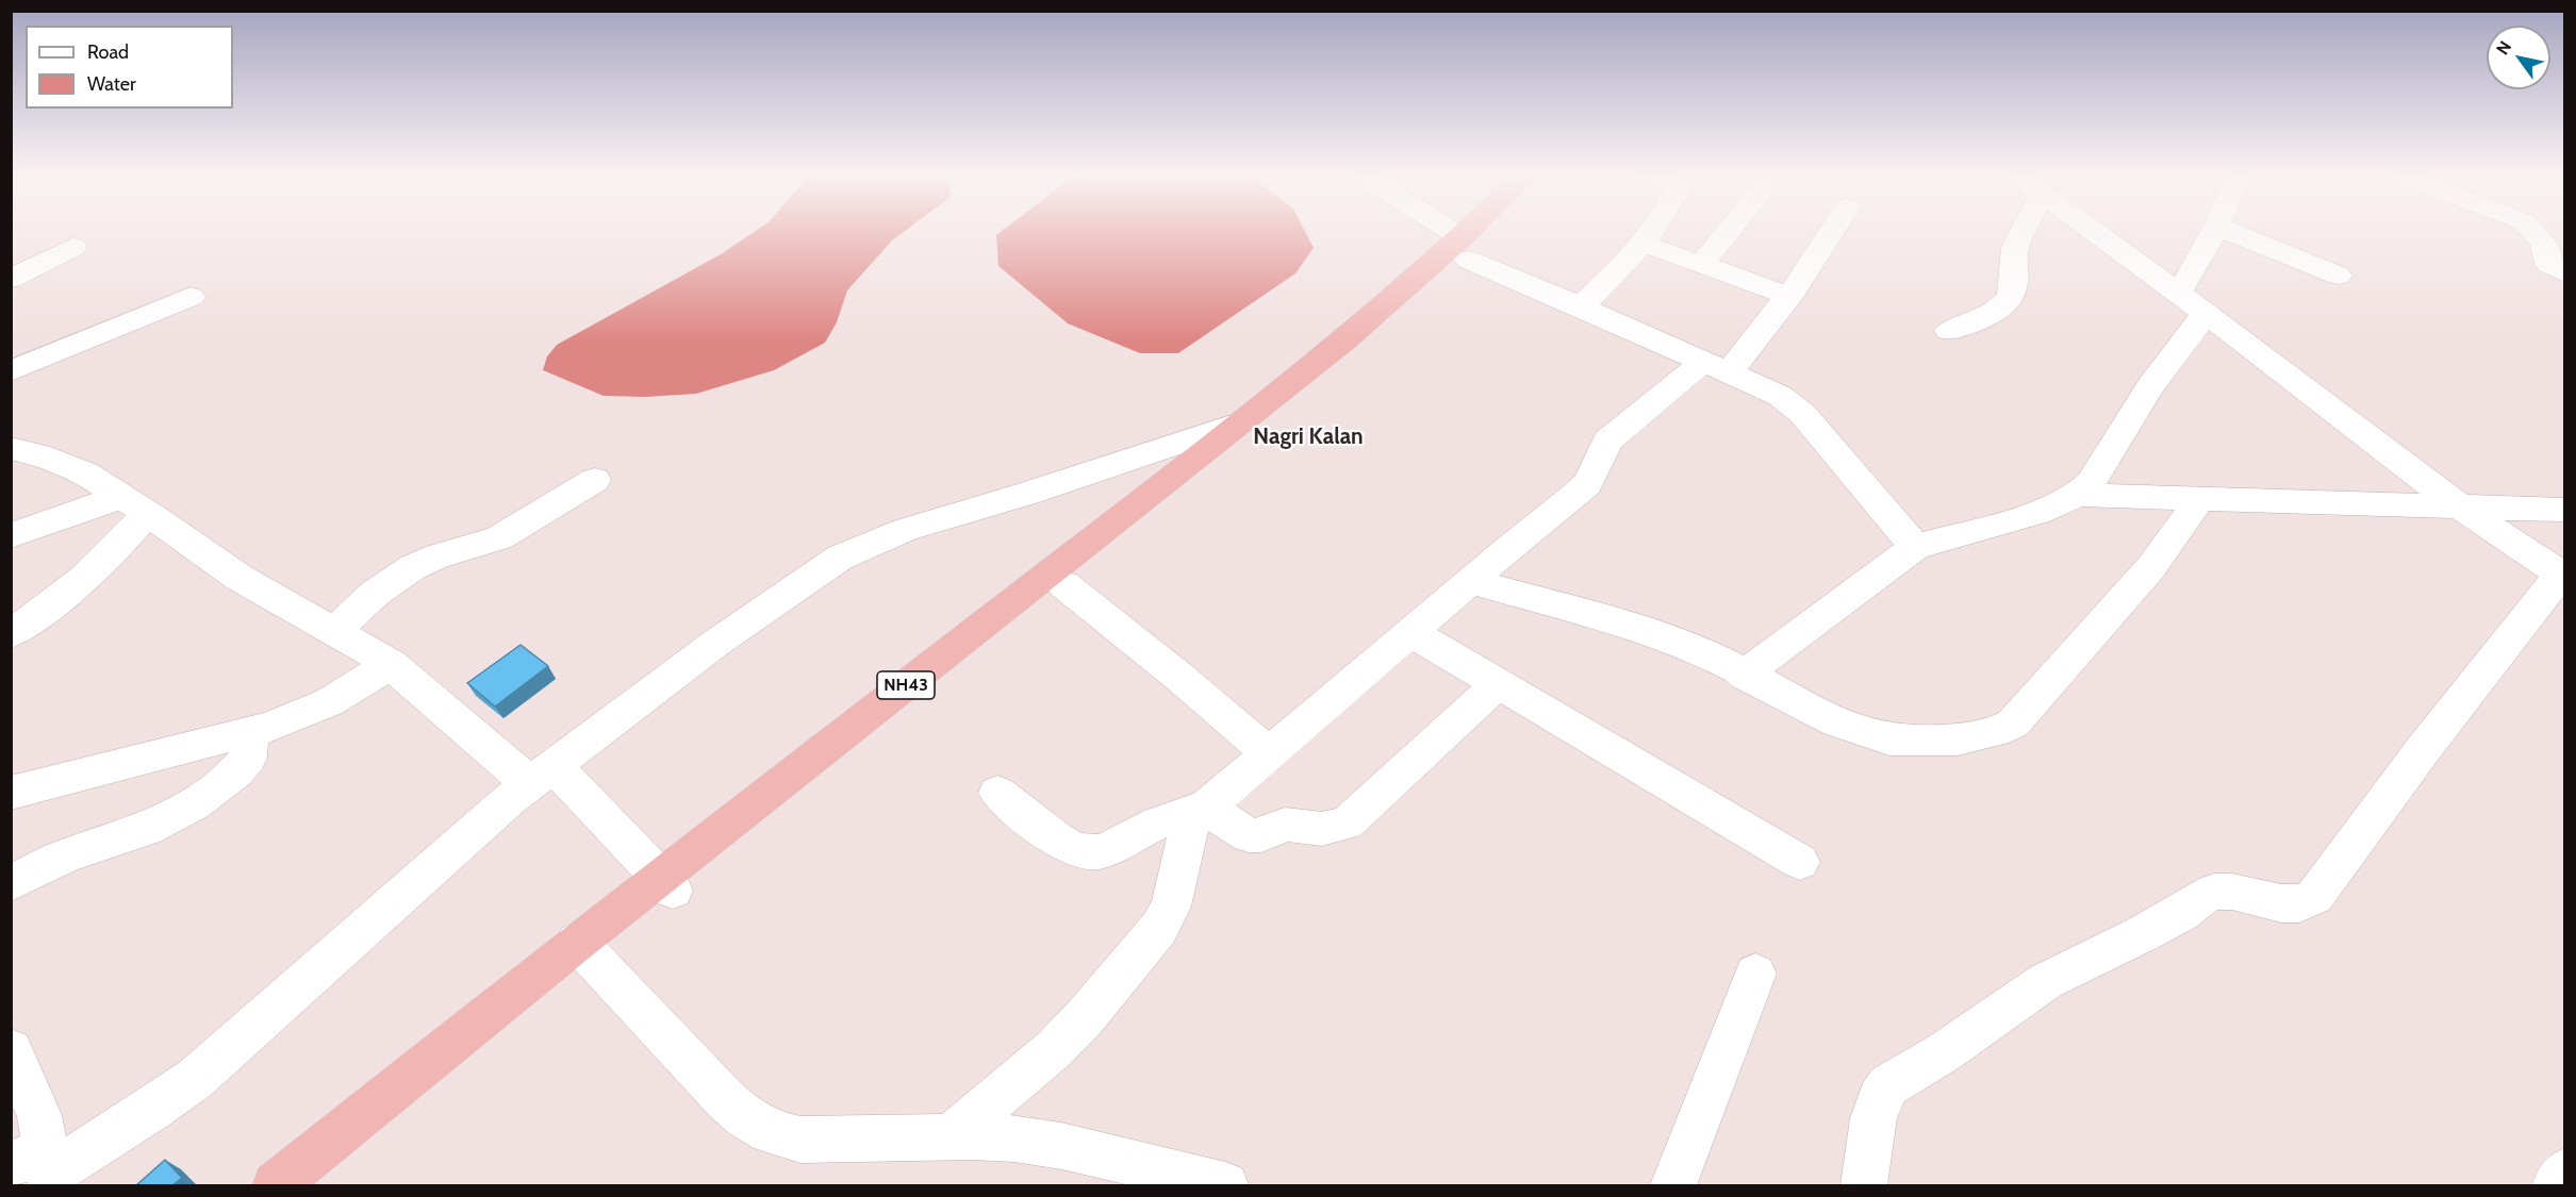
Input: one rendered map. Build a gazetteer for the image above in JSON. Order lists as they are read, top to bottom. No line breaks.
{"streets":{"highway":["NH43"]},"districts":["Nagri Kalan"],"legend":["Road","Water"],"north":"top left"}
